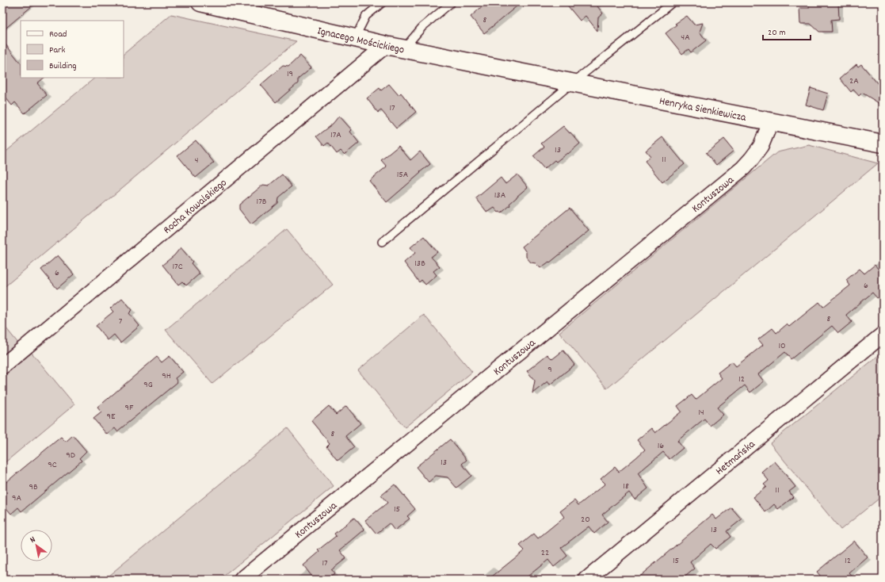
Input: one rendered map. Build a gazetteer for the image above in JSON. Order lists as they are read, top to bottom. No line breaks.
{"streets":{"street":["Ignacego Mościckiego","Henryka Sienkiewicza","Kontuszowa","Rocha Kowalskiego","Hetmańska"]},"crossings":[["Ignacego Mościckiego","Henryka Sienkiewicza"],["Ignacego Mościckiego","Rocha Kowalskiego"],["Henryka Sienkiewicza","Kontuszowa"]],"house_numbers":["8","4A","19","2A","17","17A","13","11","4","15A","13A","17B","13B","17C","6","6","8","7","10","9","9H","12","9G","9F","14","9E","8","16","9D","13","9C","18","9B","11","9A","15","20","13","22","15","12","17"],"legend":["Road","Park","Building"],"scale_bar":"20 m","north":"top left"}
